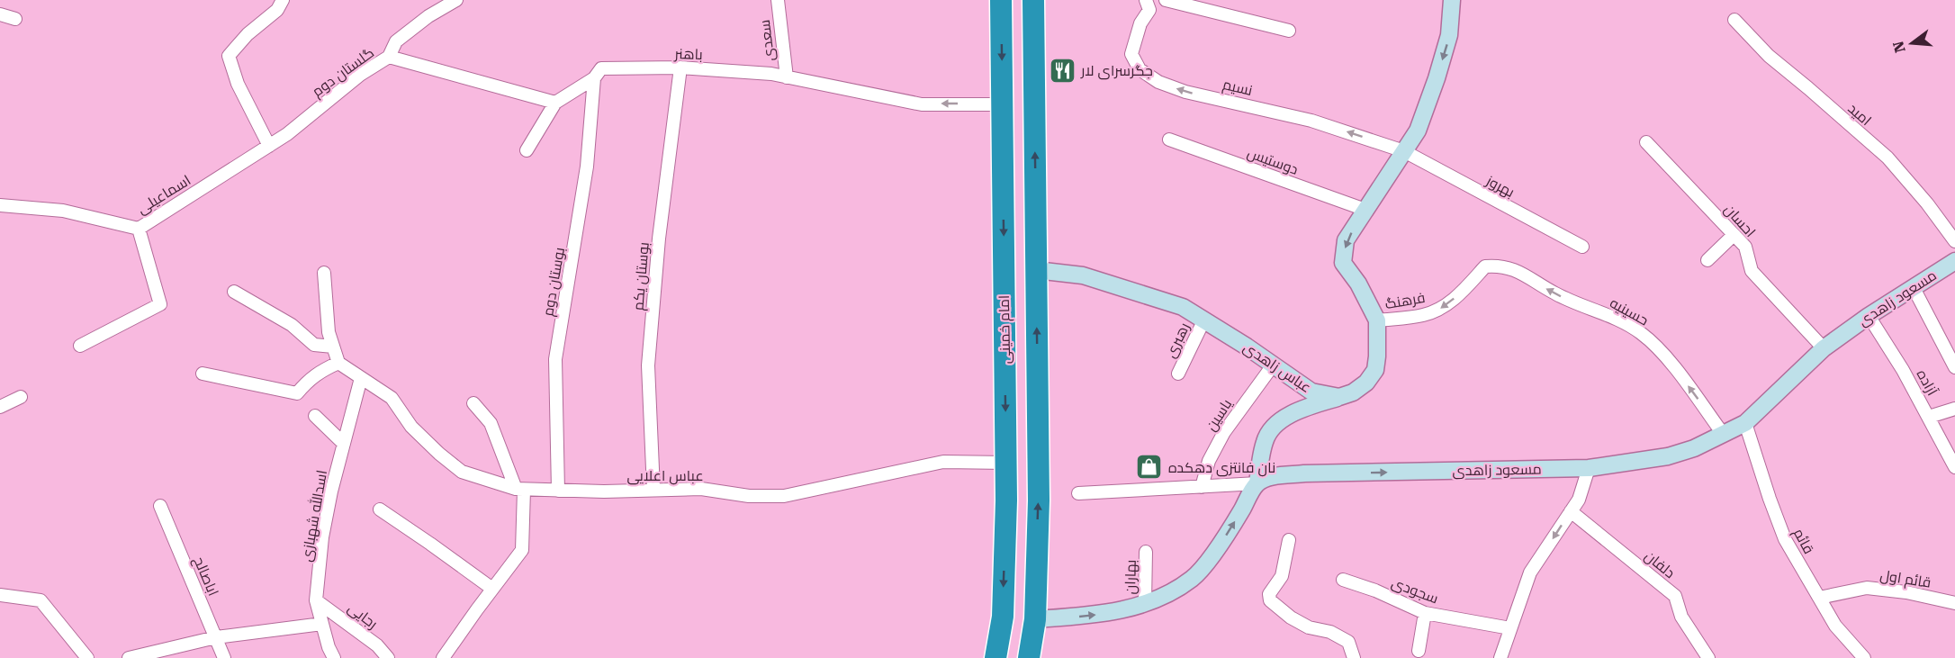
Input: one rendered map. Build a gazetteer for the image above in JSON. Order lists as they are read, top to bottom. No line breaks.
{"streets":{"highway":["امام خمینی"],"street":["سعدی","باهنر","گلستان دوم","نسیم","امید","دوستیس","بهروز","اسماعیلی","احسان","بوستان یکم","بوستان دوم","مسعود زاهدی","فرهنگ","حسینیه","رهبری","عباس زاهدی","آزاده","یاسین","عباس اعلایی","اسدالله شهبازی","قائم","دلفان","اباصالح","بهاران","قائم اول","سجودی","رجایی"]},"crossings":[["سعدی","باهنر"],["باهنر","بوستان یکم"],["باهنر","بوستان دوم"],["باهنر","امام خمینی"],["گلستان دوم","اسماعیلی"],["نسیم","بهروز"],["احسان","مسعود زاهدی"],["بوستان یکم","عباس اعلایی"],["بوستان دوم","عباس اعلایی"],["مسعود زاهدی","حسینیه"],["مسعود زاهدی","آزاده"],["مسعود زاهدی","قائم"],["فرهنگ","حسینیه"],["امام خمینی","عباس اعلایی"],["رهبری","عباس زاهدی"],["عباس زاهدی","یاسین"],["عباس اعلایی","اسدالله شهبازی"],["اسدالله شهبازی","رجایی"],["قائم","قائم اول"]],"one_way":["باهنر","مسعود زاهدی","فرهنگ","حسینیه"],"places":{"restaurant":["جگرسرای لار"],"shop":["نان فانتزی دهکده"]},"north":"left"}
